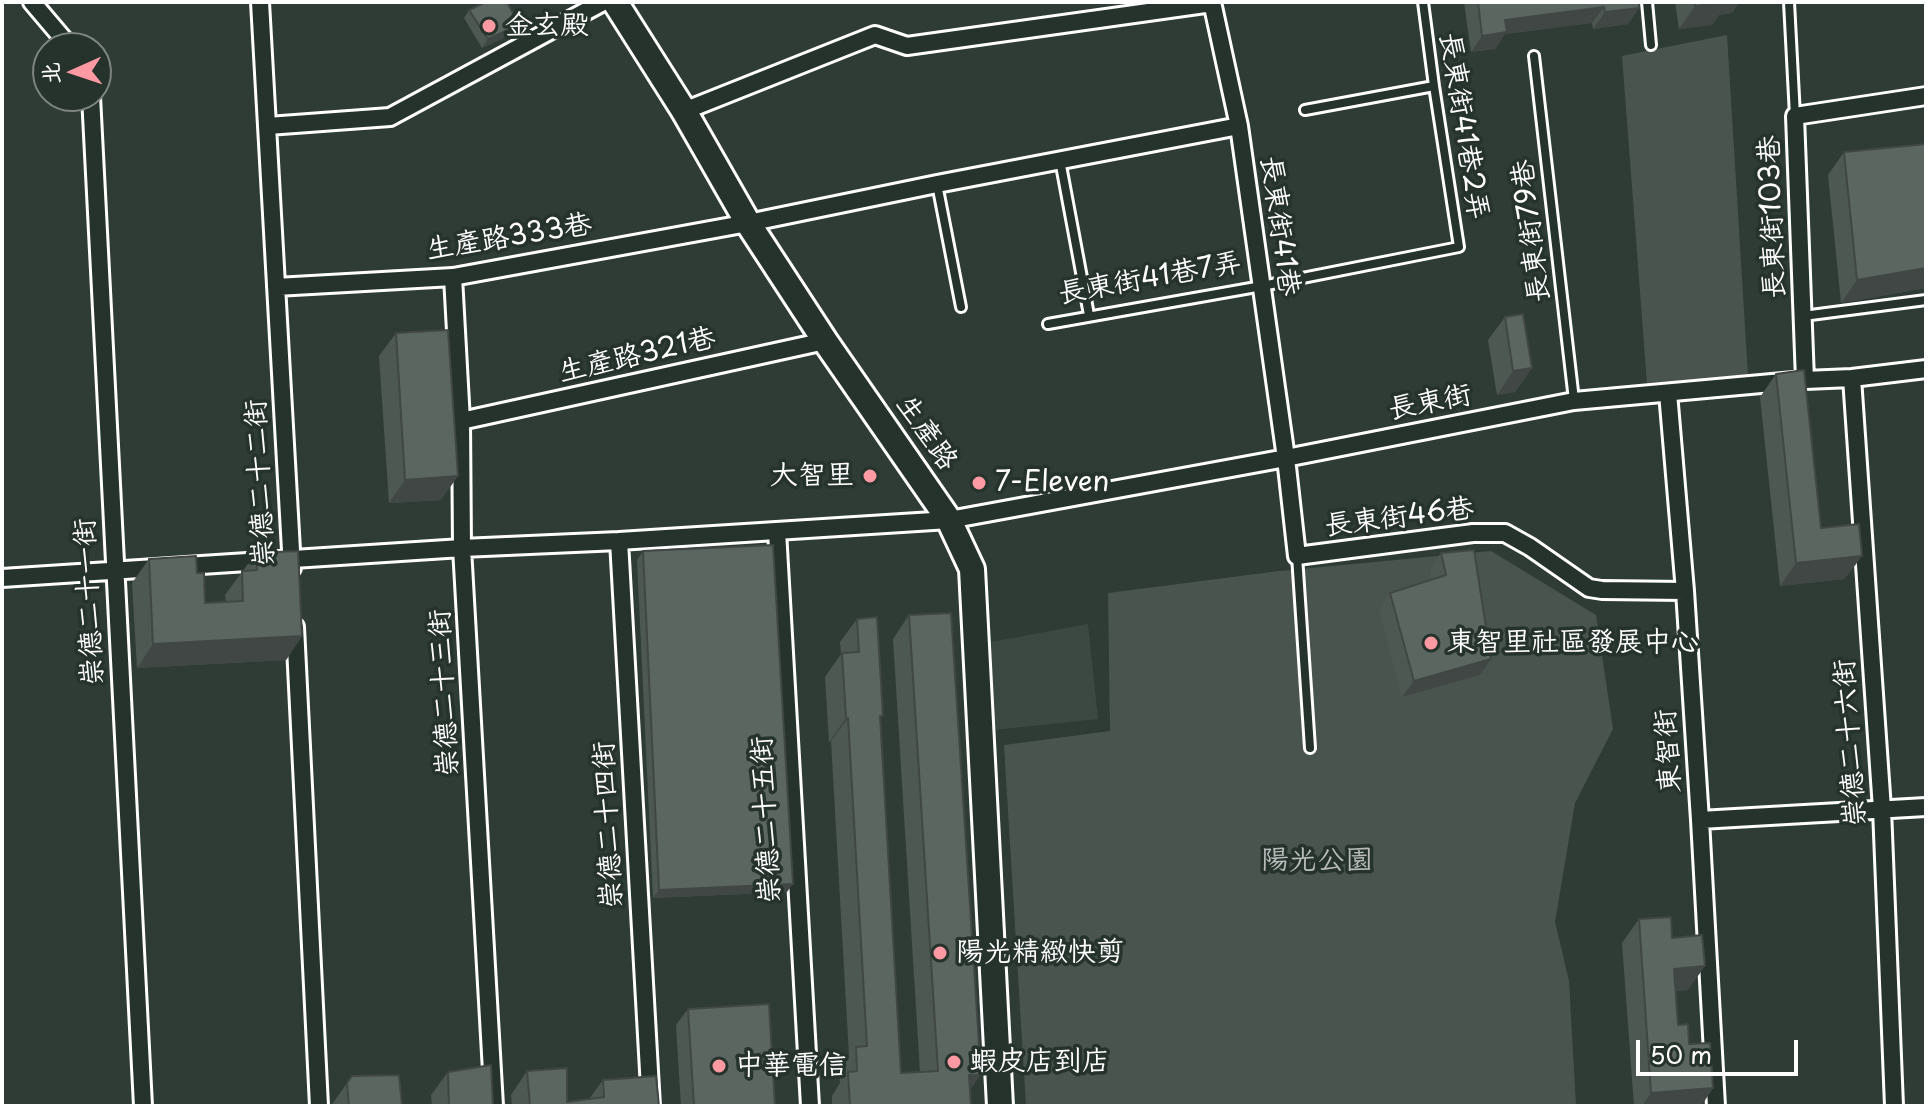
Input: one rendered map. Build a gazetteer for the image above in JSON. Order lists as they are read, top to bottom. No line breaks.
{"streets":{"street":["長東街103巷","長東街41巷","生產路333巷","生產路321巷","長東街","生產路","崇德二十二街","長東街46巷","崇德二十一街","崇德二十三街","崇德二十六街","東智街","崇德二十五街","崇德二十四街"],"lane":["長東街41巷2弄","長東街79巷","長東街41巷7弄"]},"crossings":[["長東街41巷2弄","長東街41巷"],["長東街41巷2弄","長東街41巷7弄"],["長東街103巷","長東街"],["長東街41巷","生產路333巷"],["長東街41巷","長東街41巷7弄"],["長東街41巷","長東街"],["長東街41巷","長東街46巷"],["長東街79巷","長東街"],["生產路333巷","生產路"],["生產路333巷","崇德二十二街"],["生產路333巷","崇德二十三街"],["生產路321巷","生產路"],["生產路321巷","崇德二十三街"],["長東街","生產路"],["長東街","崇德二十二街"],["長東街","長東街46巷"],["長東街","崇德二十一街"],["長東街","崇德二十三街"],["長東街","崇德二十六街"],["長東街","東智街"],["長東街","崇德二十五街"],["長東街","崇德二十四街"],["長東街46巷","東智街"]],"parks":["陽光公園"],"places":["金玄殿","大智里","7-Eleven","東智里社區發展中心","陽光精緻快剪","蝦皮店到店","中華電信"],"scale_bar":"50 m","north":"left"}
